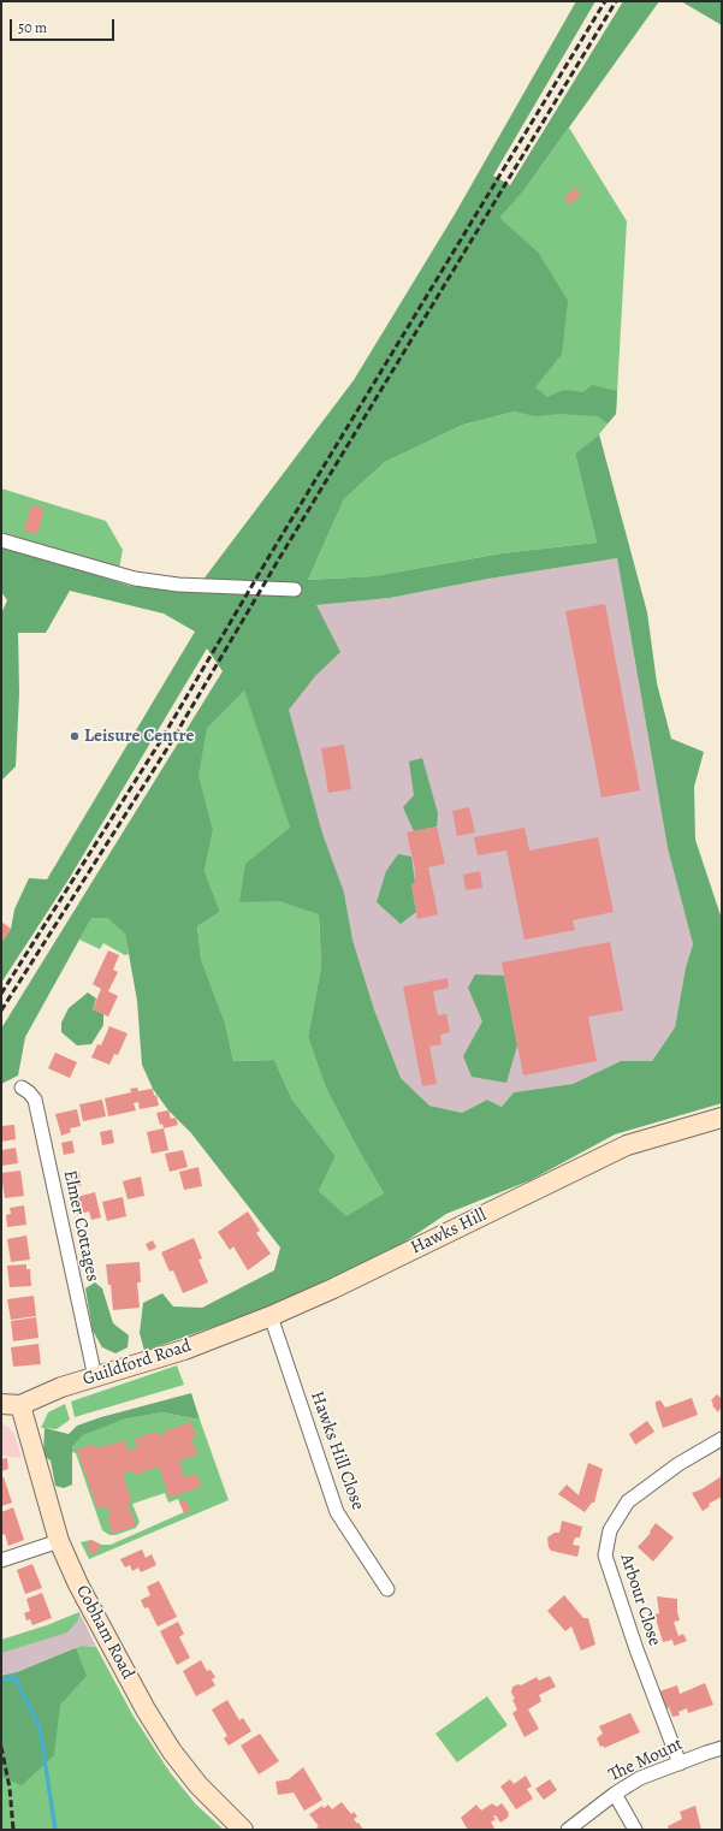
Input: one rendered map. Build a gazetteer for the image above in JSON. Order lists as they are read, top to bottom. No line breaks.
{"streets":{"main road":["Hawks Hill","Guildford Road","Cobham Road"],"street":["Elmer Cottages","Hawks Hill Close","Arbour Close","The Mount"]},"crossings":[["Elmer Cottages","Guildford Road"],["Hawks Hill","Guildford Road"],["Hawks Hill","Hawks Hill Close"],["Guildford Road","Hawks Hill Close"],["Guildford Road","Cobham Road"],["Arbour Close","The Mount"]],"places":["Leisure Centre"],"scale_bar":"50 m"}
